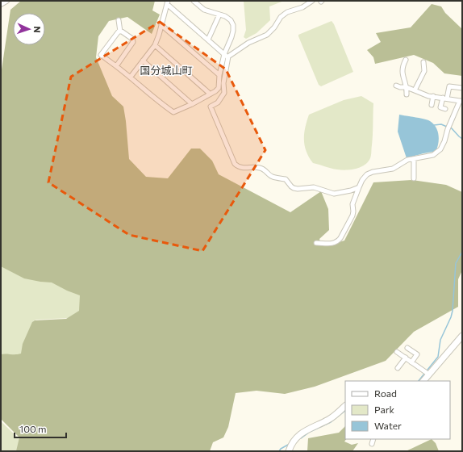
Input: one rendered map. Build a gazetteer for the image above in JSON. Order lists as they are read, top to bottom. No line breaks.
{"districts":["国分城山町"],"legend":["Road","Park","Water"],"scale_bar":"100 m","north":"right"}
